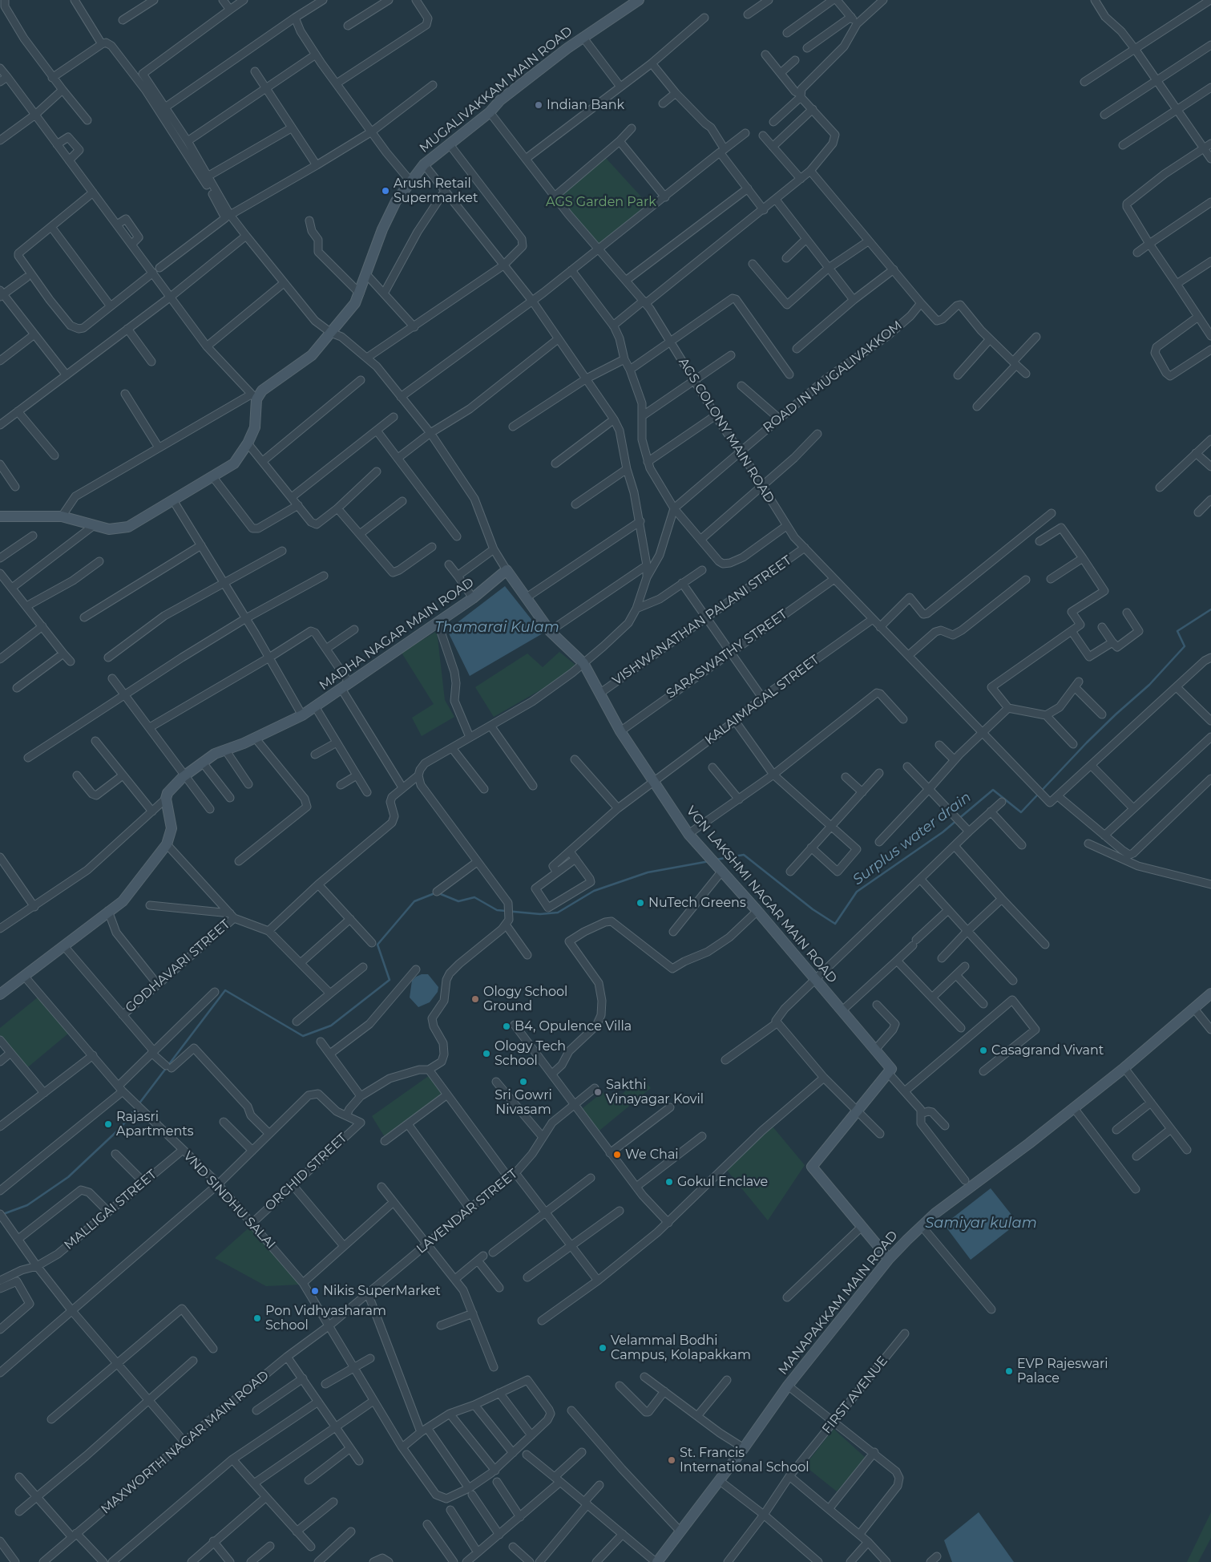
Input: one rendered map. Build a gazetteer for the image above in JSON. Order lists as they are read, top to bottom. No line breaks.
{"streets":{"street":["MUGALIVAKKAM MAIN ROAD","ROAD IN MUGALIVAKKOM","AGS COLONY MAIN ROAD","VISHWANATHAN PALANI STREET","MADHA NAGAR MAIN ROAD","SARASWATHY STREET","KALAIMAGAL STREET","VGN LAKSHMI NAGAR MAIN ROAD","GODHAVARI STREET","ORCHID STREET","VND SINDHU SALAI","MALLIGAI STREET","LAVENDAR STREET","MANAPAKKAM MAIN ROAD","FIRST AVENUE","MAXWORTH NAGAR MAIN ROAD"]},"crossings":[["MUGALIVAKKAM MAIN ROAD","AGS COLONY MAIN ROAD"],["ROAD IN MUGALIVAKKOM","AGS COLONY MAIN ROAD"],["AGS COLONY MAIN ROAD","VISHWANATHAN PALANI STREET"],["AGS COLONY MAIN ROAD","SARASWATHY STREET"],["AGS COLONY MAIN ROAD","KALAIMAGAL STREET"],["VISHWANATHAN PALANI STREET","VGN LAKSHMI NAGAR MAIN ROAD"],["MADHA NAGAR MAIN ROAD","VGN LAKSHMI NAGAR MAIN ROAD"],["SARASWATHY STREET","VGN LAKSHMI NAGAR MAIN ROAD"],["KALAIMAGAL STREET","VGN LAKSHMI NAGAR MAIN ROAD"],["ORCHID STREET","VND SINDHU SALAI"],["VND SINDHU SALAI","MALLIGAI STREET"],["VND SINDHU SALAI","LAVENDAR STREET"],["VND SINDHU SALAI","MAXWORTH NAGAR MAIN ROAD"],["LAVENDAR STREET","MAXWORTH NAGAR MAIN ROAD"]],"water":["Thamarai Kulam","Surplus water drain","Samiyar kulam"],"parks":["AGS Garden Park"],"places":["Indian Bank","Arush Retail Supermarket","NuTech Greens","Ology School Ground","B4, Opulence Villa","Casagrand Vivant","Ology Tech School","Sri Gowri Nivasam","Sakthi Vinayagar Kovil","Rajasri Apartments","We Chai","Gokul Enclave","Nikis SuperMarket","Pon Vidhyasharam School","Velammal Bodhi Campus, Kolapakkam","EVP Rajeswari Palace","St. Francis International School"]}
